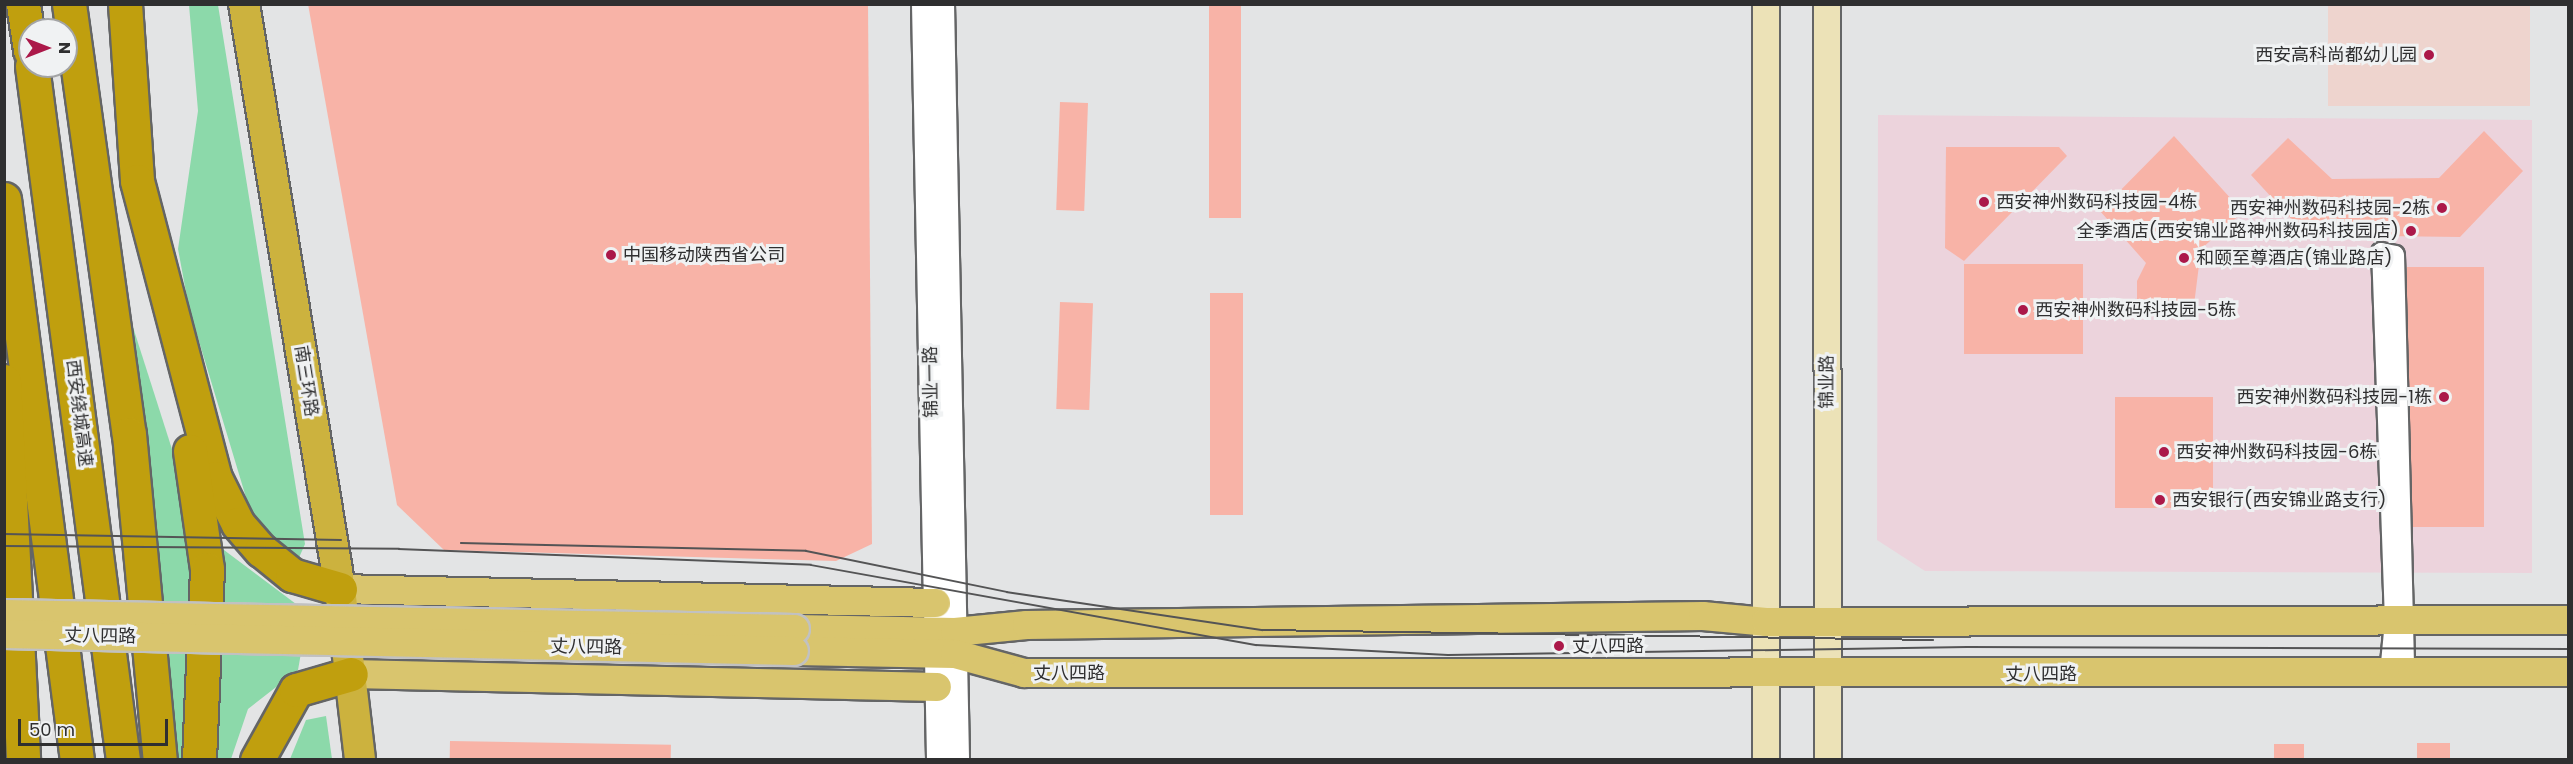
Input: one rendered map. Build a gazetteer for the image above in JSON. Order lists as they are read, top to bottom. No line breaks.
{"streets":{"highway":["南三环路","西安绕城高速"],"main road":["锦业路","丈八四路"],"street":["锦业一路"]},"crossings":[["锦业一路","丈八四路"],["锦业路","丈八四路"]],"places":["西安高科尚都幼儿园","西安神州数码科技园-4栋","西安神州数码科技园-2栋","全季酒店(西安锦业路神州数码科技园店)","中国移动陕西省公司","和颐至尊酒店(锦业路店)","西安神州数码科技园-5栋","西安神州数码科技园-1栋","西安神州数码科技园-6栋","西安银行(西安锦业路支行)","丈八四路"],"scale_bar":"50 m","north":"right"}
